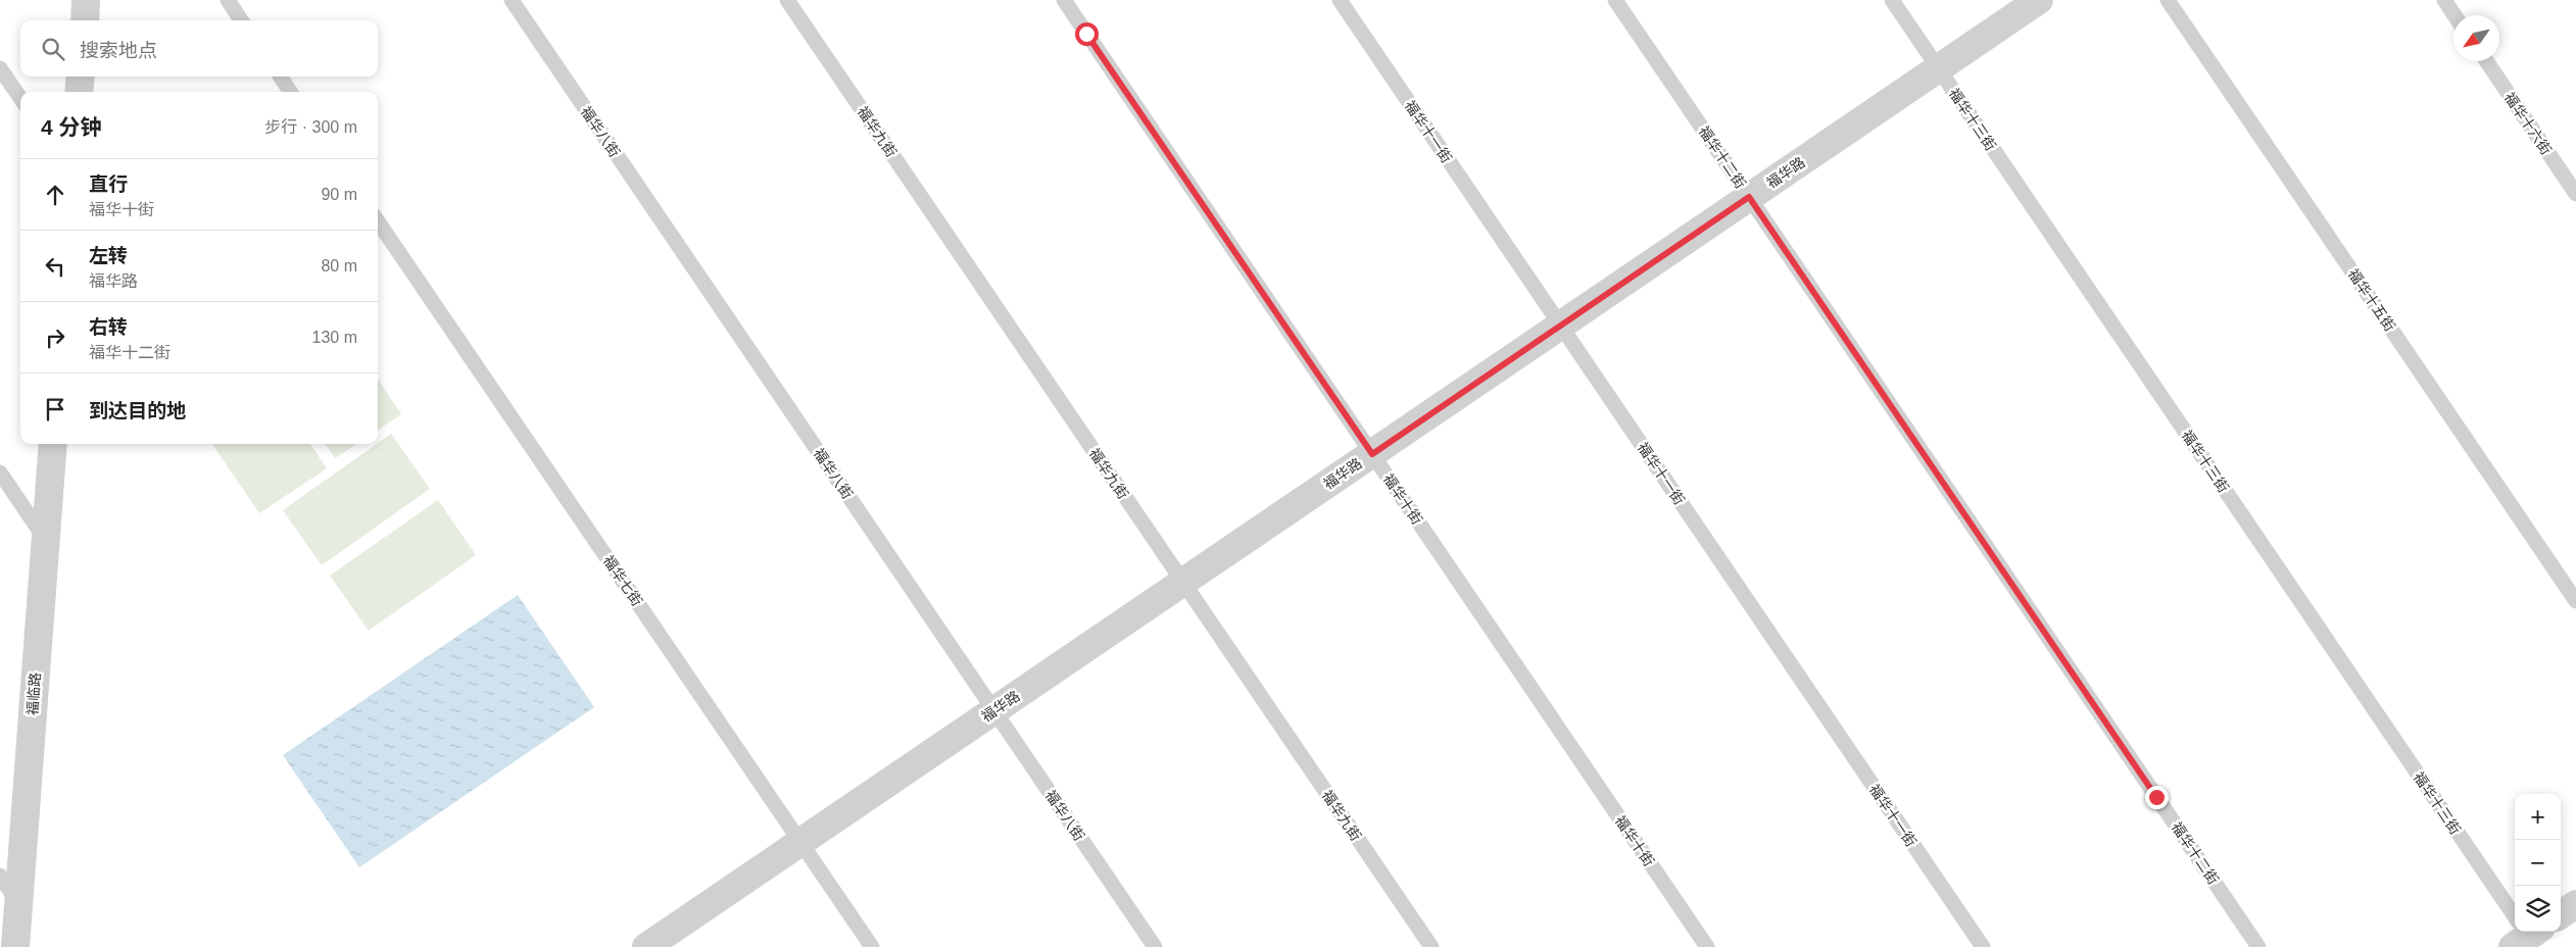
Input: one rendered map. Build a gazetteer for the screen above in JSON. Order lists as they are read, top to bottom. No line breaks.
{"streets":{"street":["福华路","福临路"],"lane":["福华十三街","福华十六街","福华八街","福华九街","福华十一街","福华十二街","福华十五街","福华十街","福华七街"]},"crossings":[["福华十三街","福华路"],["福华八街","福华路"],["福华九街","福华路"],["福华十一街","福华路"],["福华十二街","福华路"],["福华路","福华十街"],["福华路","福华七街"]],"north":"bottom left","page":{"search":"搜索地点","heading":["4 分钟","步行 · 300 m"],"list":[["直行","福华十街","90 m"],["左转","福华路","80 m"],["右转","福华十二街","130 m"],"到达目的地"],"map_buttons":["+","−"]}}
